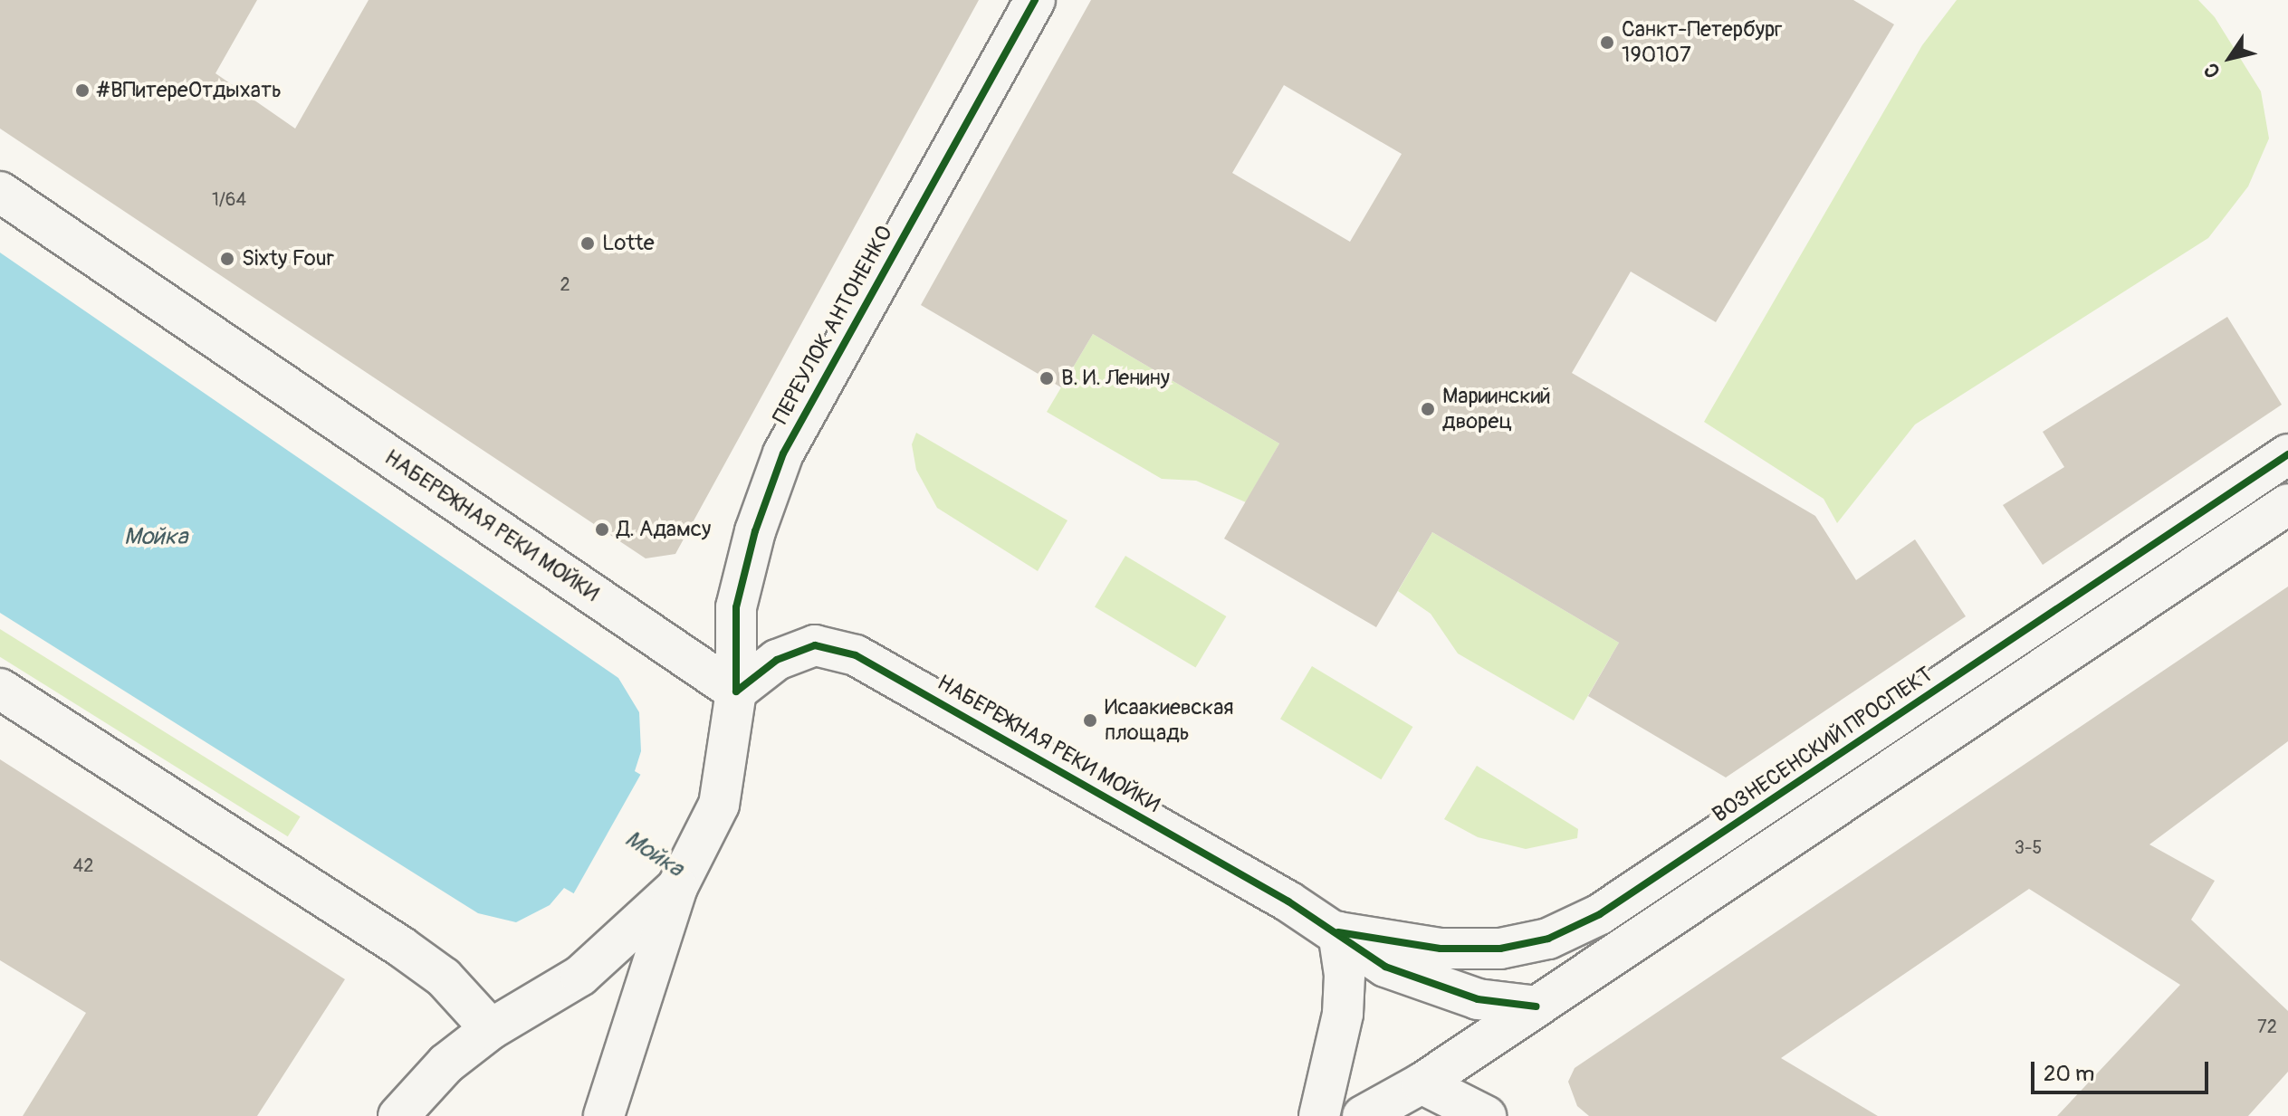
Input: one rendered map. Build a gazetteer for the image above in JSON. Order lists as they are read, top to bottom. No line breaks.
{"streets":{"street":["ПЕРЕУЛОК АНТОНЕНКО","НАБЕРЕЖНАЯ РЕКИ МОЙКИ","ВОЗНЕСЕНСКИЙ ПРОСПЕКТ"]},"crossings":[["ПЕРЕУЛОК АНТОНЕНКО","НАБЕРЕЖНАЯ РЕКИ МОЙКИ"],["НАБЕРЕЖНАЯ РЕКИ МОЙКИ","ВОЗНЕСЕНСКИЙ ПРОСПЕКТ"]],"water":["Мойка"],"places":["Санкт-Петербург 190107","#ВПитереОтдыхать","Lotte","Sixty Four","В. И. Ленину","Мариинский дворец","Д. Адамсу","Исаакиевская площадь"],"house_numbers":["1/64","2","3-5","42","72"],"scale_bar":"20 m","north":"bottom left"}
